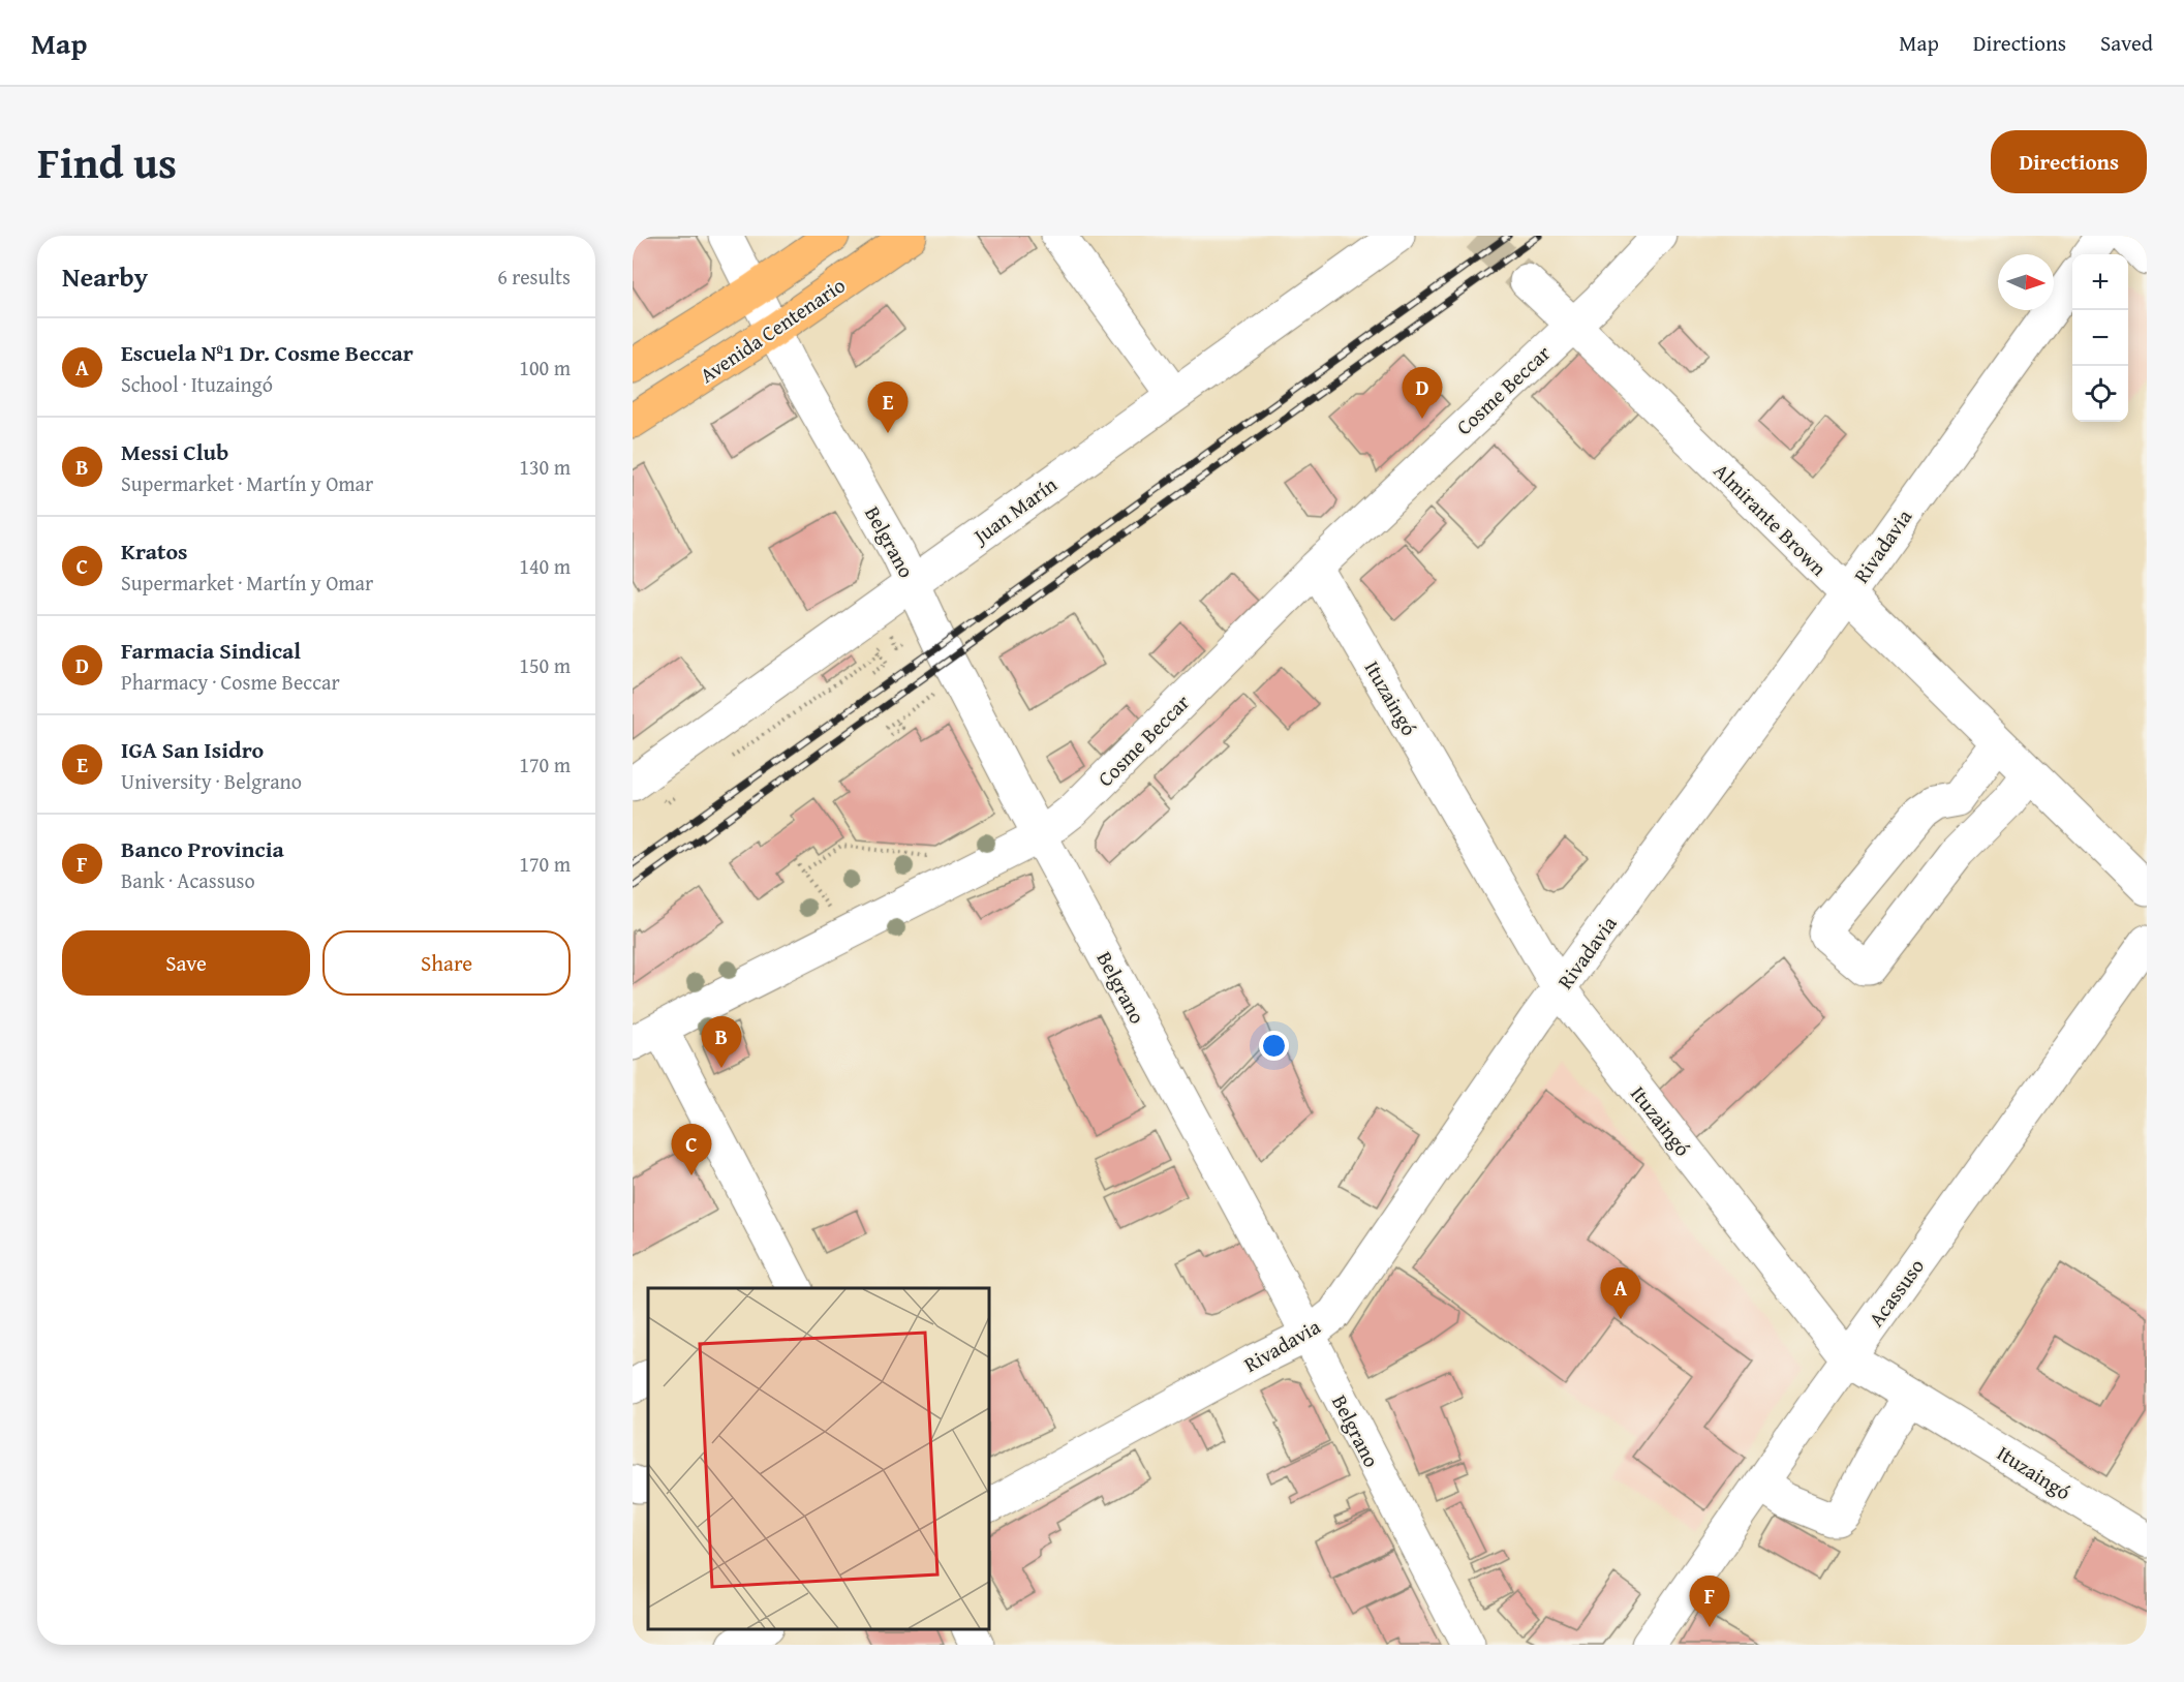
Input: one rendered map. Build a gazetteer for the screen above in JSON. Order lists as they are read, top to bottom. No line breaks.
{"streets":{"main road":["Avenida Centenario"],"street":["Cosme Beccar","Juan Marín","Almirante Brown","Belgrano","Rivadavia","Ituzaingó","Acassuso"]},"crossings":[["Avenida Centenario","Belgrano"],["Cosme Beccar","Almirante Brown"],["Cosme Beccar","Belgrano"],["Cosme Beccar","Ituzaingó"],["Juan Marín","Belgrano"],["Almirante Brown","Rivadavia"],["Belgrano","Rivadavia"],["Rivadavia","Ituzaingó"],["Ituzaingó","Acassuso"]],"north":"right","page":{"header":"Map","nav":["Map","Directions","Saved"],"title":"Find us","buttons":["Directions",["Save","Share"]],"heading":["Nearby","6 results"],"map_buttons":["+","−"],"list":[{"mark":"A","name":"Escuela Nº1 Dr. Cosme Beccar","note":"School · Ituzaingó","value":"100 m"},{"mark":"B","name":"Messi Club","note":"Supermarket · Martín y Omar","value":"130 m"},{"mark":"C","name":"Kratos","note":"Supermarket · Martín y Omar","value":"140 m"},{"mark":"D","name":"Farmacia Sindical","note":"Pharmacy · Cosme Beccar","value":"150 m"},{"mark":"E","name":"IGA San Isidro","note":"University · Belgrano","value":"170 m"},{"mark":"F","name":"Banco Provincia","note":"Bank · Acassuso","value":"170 m"}],"pins":["D","E","B","C","A","F"]}}
